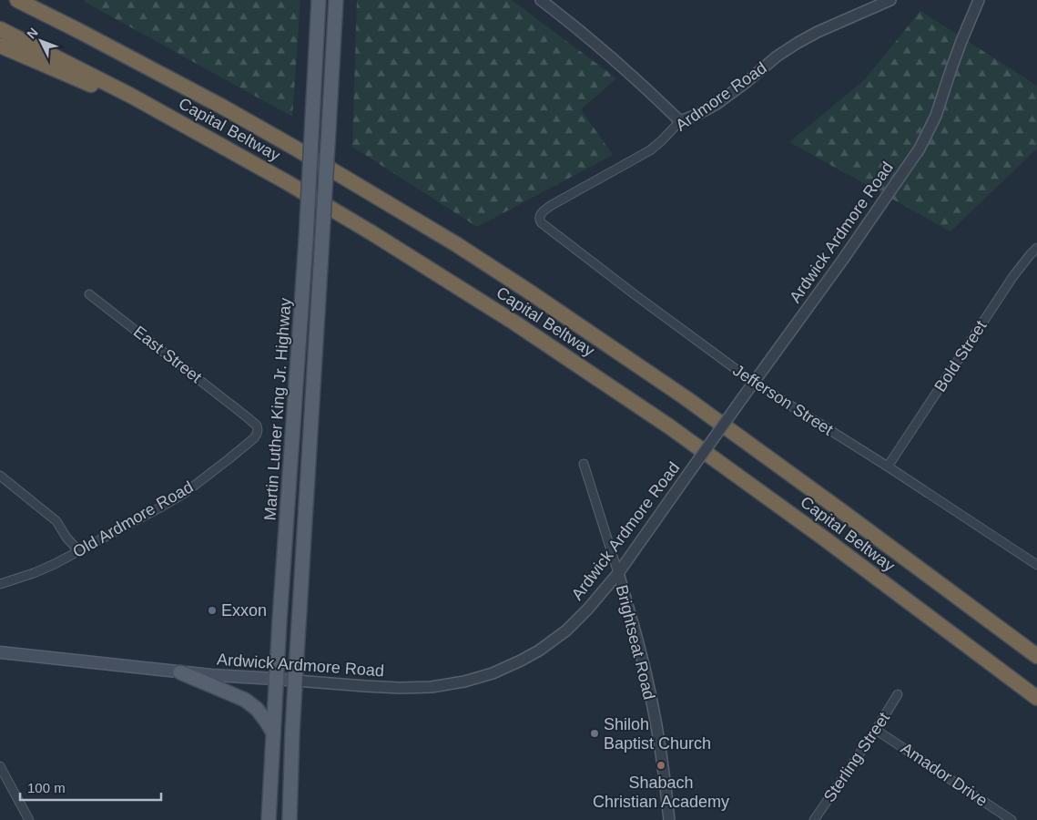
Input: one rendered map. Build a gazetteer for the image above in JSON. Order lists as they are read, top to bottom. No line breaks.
{"streets":{"highway":["Capital Beltway"],"main road":["Ardwick Ardmore Road","Martin Luther King Jr. Highway"],"street":["Ardmore Road","East Street","Bold Street","Jefferson Street","Old Ardmore Road","Brightseat Road","Sterling Street","Amador Drive"]},"crossings":[["Ardmore Road","Jefferson Street"],["Ardwick Ardmore Road","Jefferson Street"],["Ardwick Ardmore Road","Martin Luther King Jr. Highway"],["Ardwick Ardmore Road","Brightseat Road"],["East Street","Old Ardmore Road"],["Bold Street","Jefferson Street"],["Sterling Street","Amador Drive"]],"places":["Exxon","Shiloh Baptist Church","Shabach Christian Academy"],"scale_bar":"100 m","north":"top left"}
